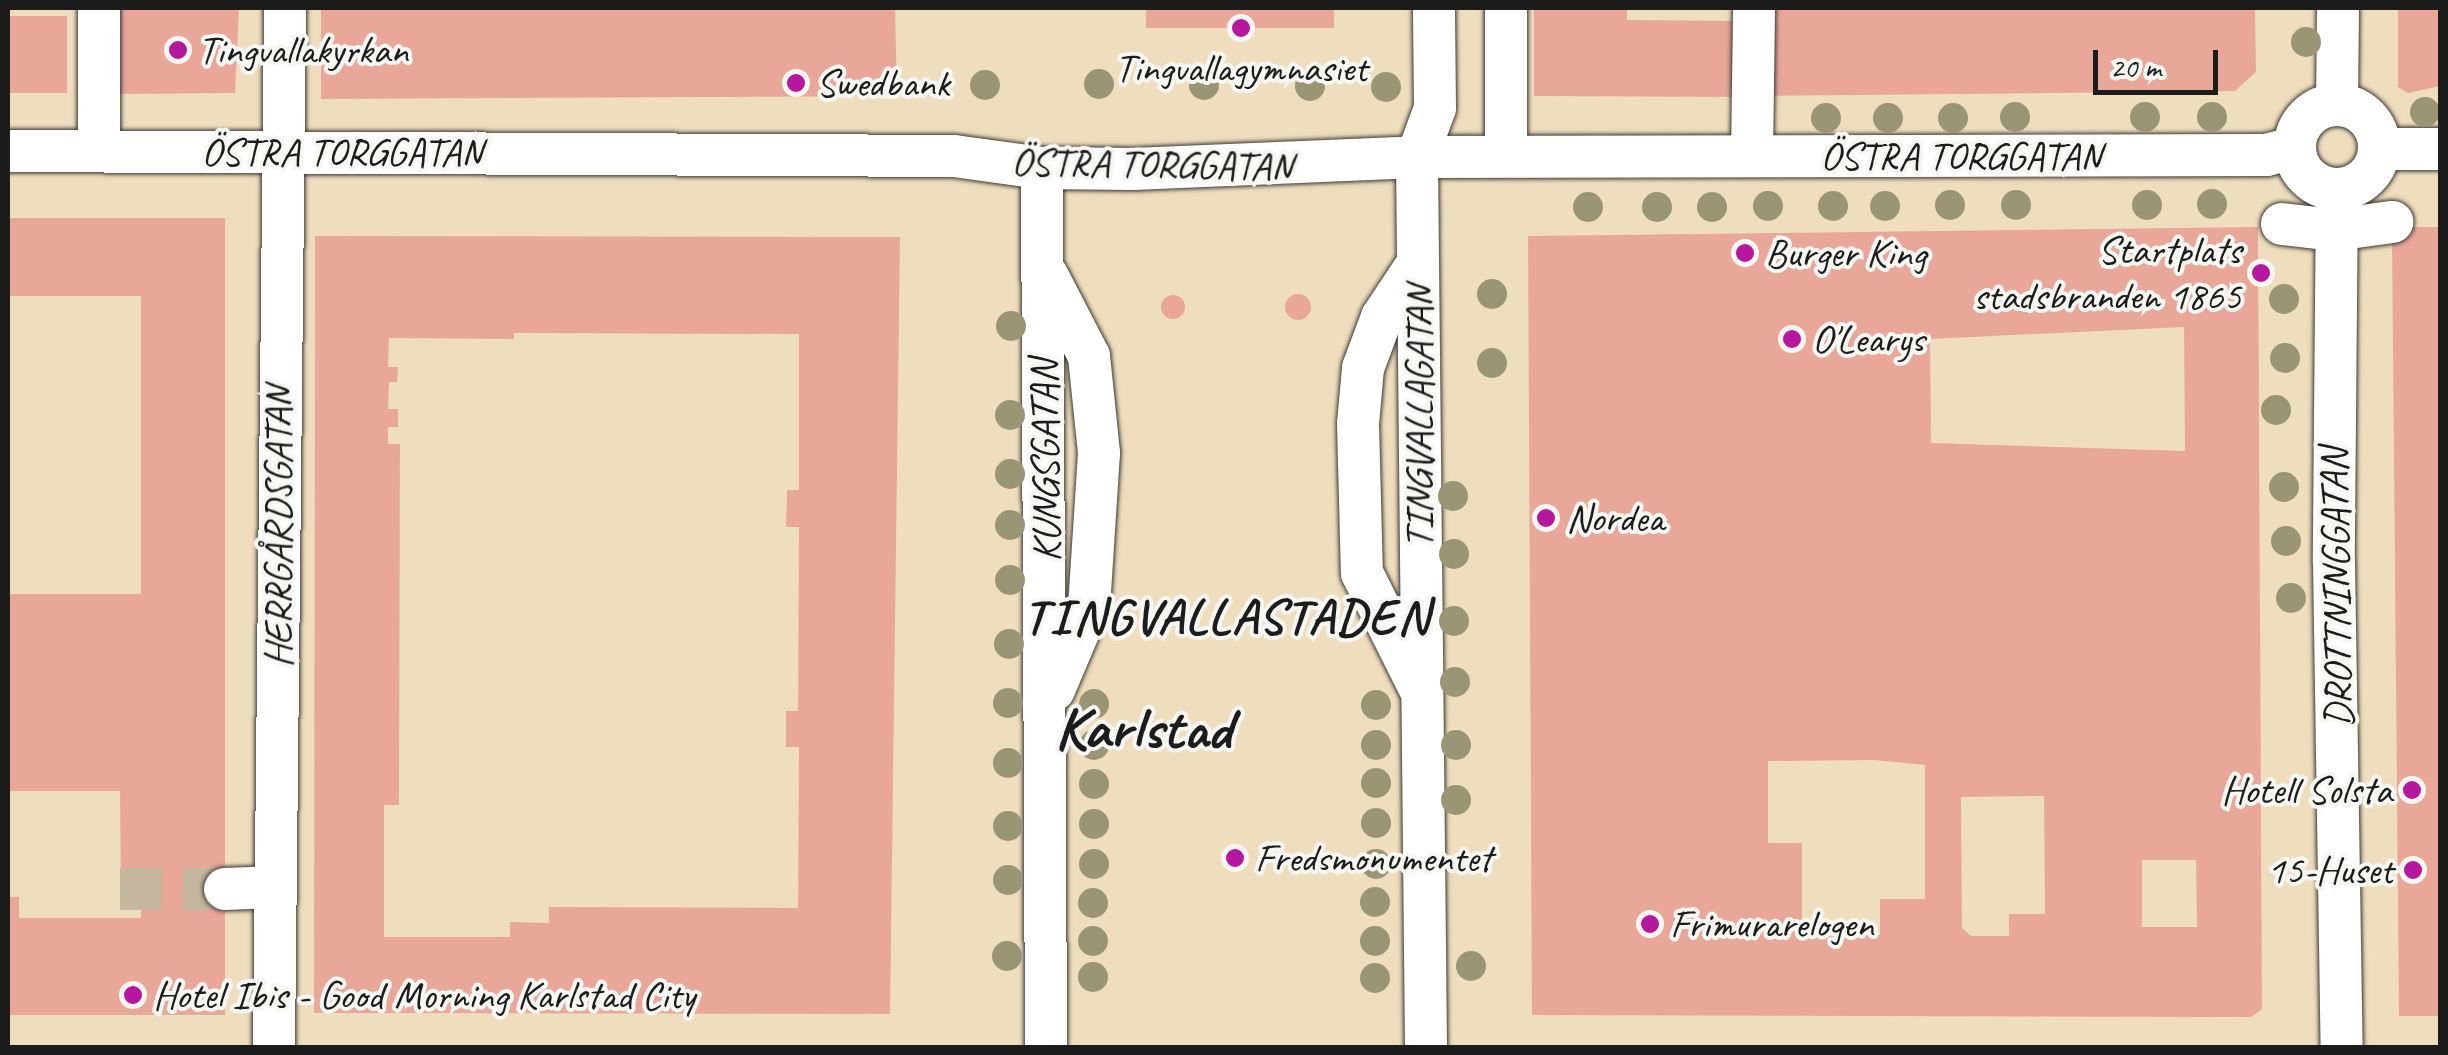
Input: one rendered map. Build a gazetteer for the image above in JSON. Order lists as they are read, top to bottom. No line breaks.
{"streets":{"street":["ÖSTRA TORGGATAN","TINGVALLAGATAN","KUNGSGATAN","HERRGÅRDSGATAN","DROTTNINGGATAN"]},"crossings":[["ÖSTRA TORGGATAN","TINGVALLAGATAN"],["ÖSTRA TORGGATAN","KUNGSGATAN"],["ÖSTRA TORGGATAN","HERRGÅRDSGATAN"],["ÖSTRA TORGGATAN","DROTTNINGGATAN"]],"districts":["TINGVALLASTADEN","Karlstad"],"places":["Tingvallagymnasiet","Tingvallakyrkan","Swedbank","Burger King","Startplats stadsbranden 1865","O'Learys","Nordea","Hotell Solsta","Fredsmonumentet","15-Huset","Frimurarelogen","Hotel Ibis - Good Morning Karlstad City"],"scale_bar":"20 m"}
